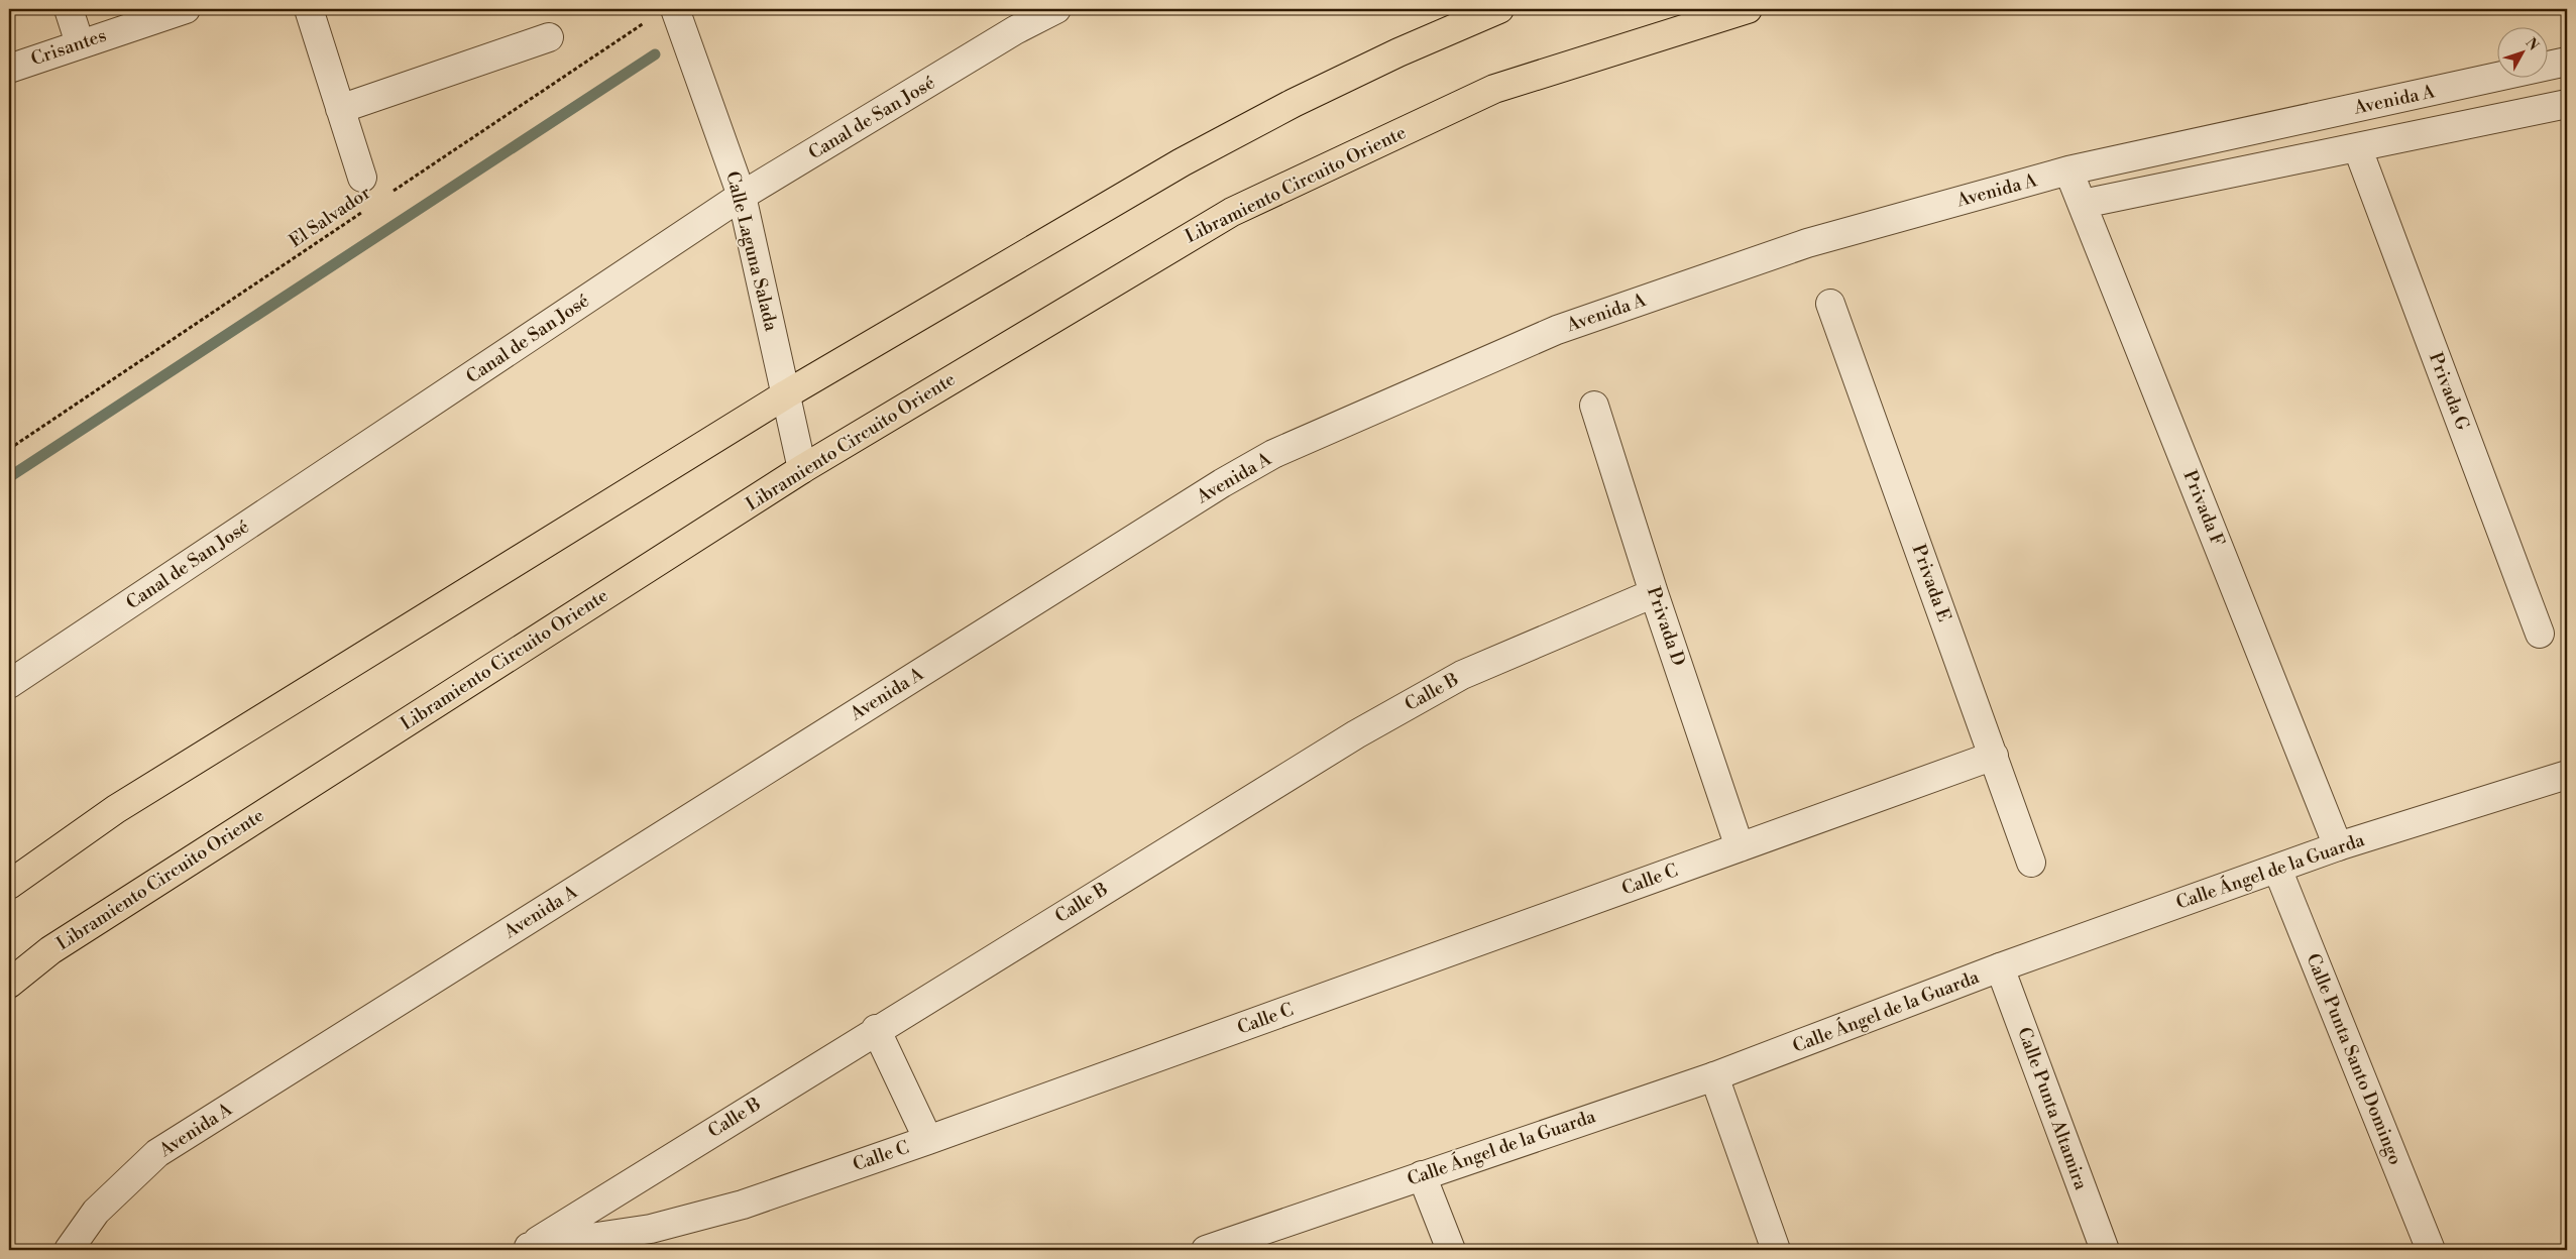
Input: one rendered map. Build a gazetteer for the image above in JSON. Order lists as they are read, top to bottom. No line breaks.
{"streets":{"main road":["Libramiento Circuito Oriente"],"street":["Crisantes","Avenida A","Canal de San José","Calle Laguna Salada","Privada G","Privada F","Privada E","Privada D","Calle B","Calle Ángel de la Guarda","Calle C","Calle Punta Santo Domingo","Calle Punta Altamira"],"path":["El Salvador"]},"crossings":[["Avenida A","Privada F"],["Canal de San José","Calle Laguna Salada"],["Libramiento Circuito Oriente","Calle Laguna Salada"],["Privada F","Calle Ángel de la Guarda"],["Privada E","Calle C"],["Privada D","Calle B"],["Privada D","Calle C"],["Calle B","Calle C"],["Calle Ángel de la Guarda","Calle Punta Santo Domingo"],["Calle Ángel de la Guarda","Calle Punta Altamira"]],"north":"top right"}
